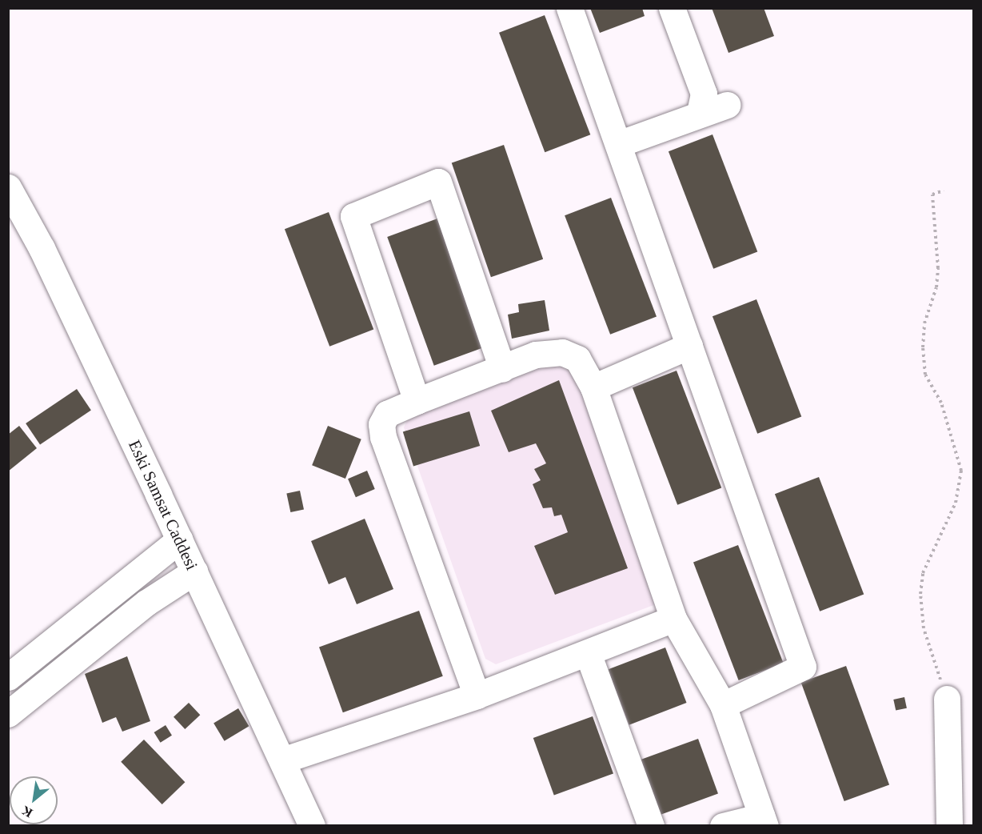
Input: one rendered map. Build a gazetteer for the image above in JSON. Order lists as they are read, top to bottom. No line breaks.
{"streets":{"street":["Eski Samsat Caddesi"]},"north":"bottom left"}
